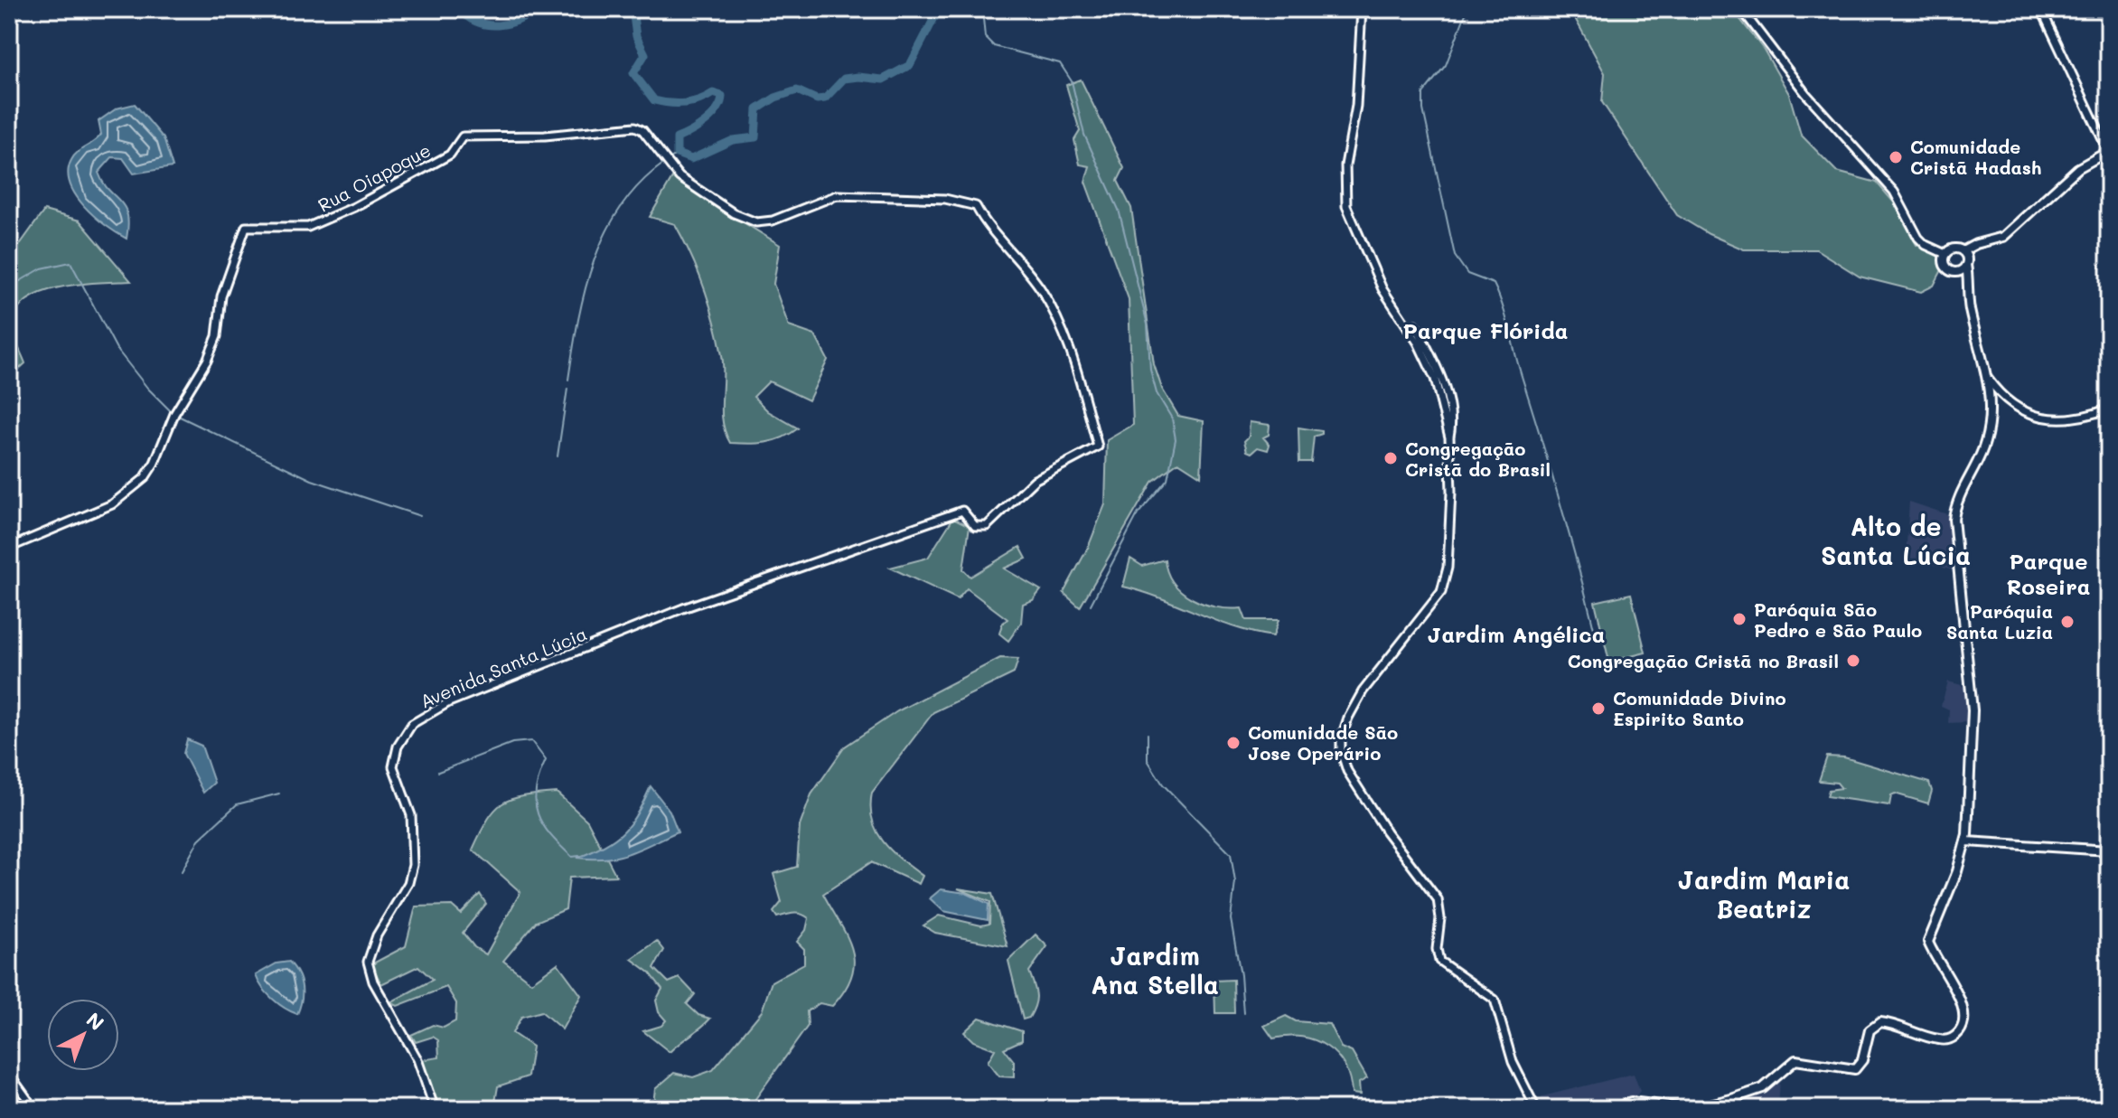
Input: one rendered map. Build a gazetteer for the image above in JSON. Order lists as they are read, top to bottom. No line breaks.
{"streets":{"street":["Rua Oiapoque","Avenida Santa Lúcia"]},"crossings":[["Rua Oiapoque","Avenida Santa Lúcia"]],"districts":["Parque Flórida","Alto de Santa Lúcia","Parque Roseira","Jardim Angélica","Jardim Maria Beatriz","Jardim Ana Stella"],"places":["Comunidade Cristã Hadash","Congregação Cristã do Brasil","Paróquia São Pedro e São Paulo","Paróquia Santa Luzia","Congregação Cristã no Brasil","Comunidade Divino Espirito Santo","Comunidade São Jose Operário"],"north":"top right"}
